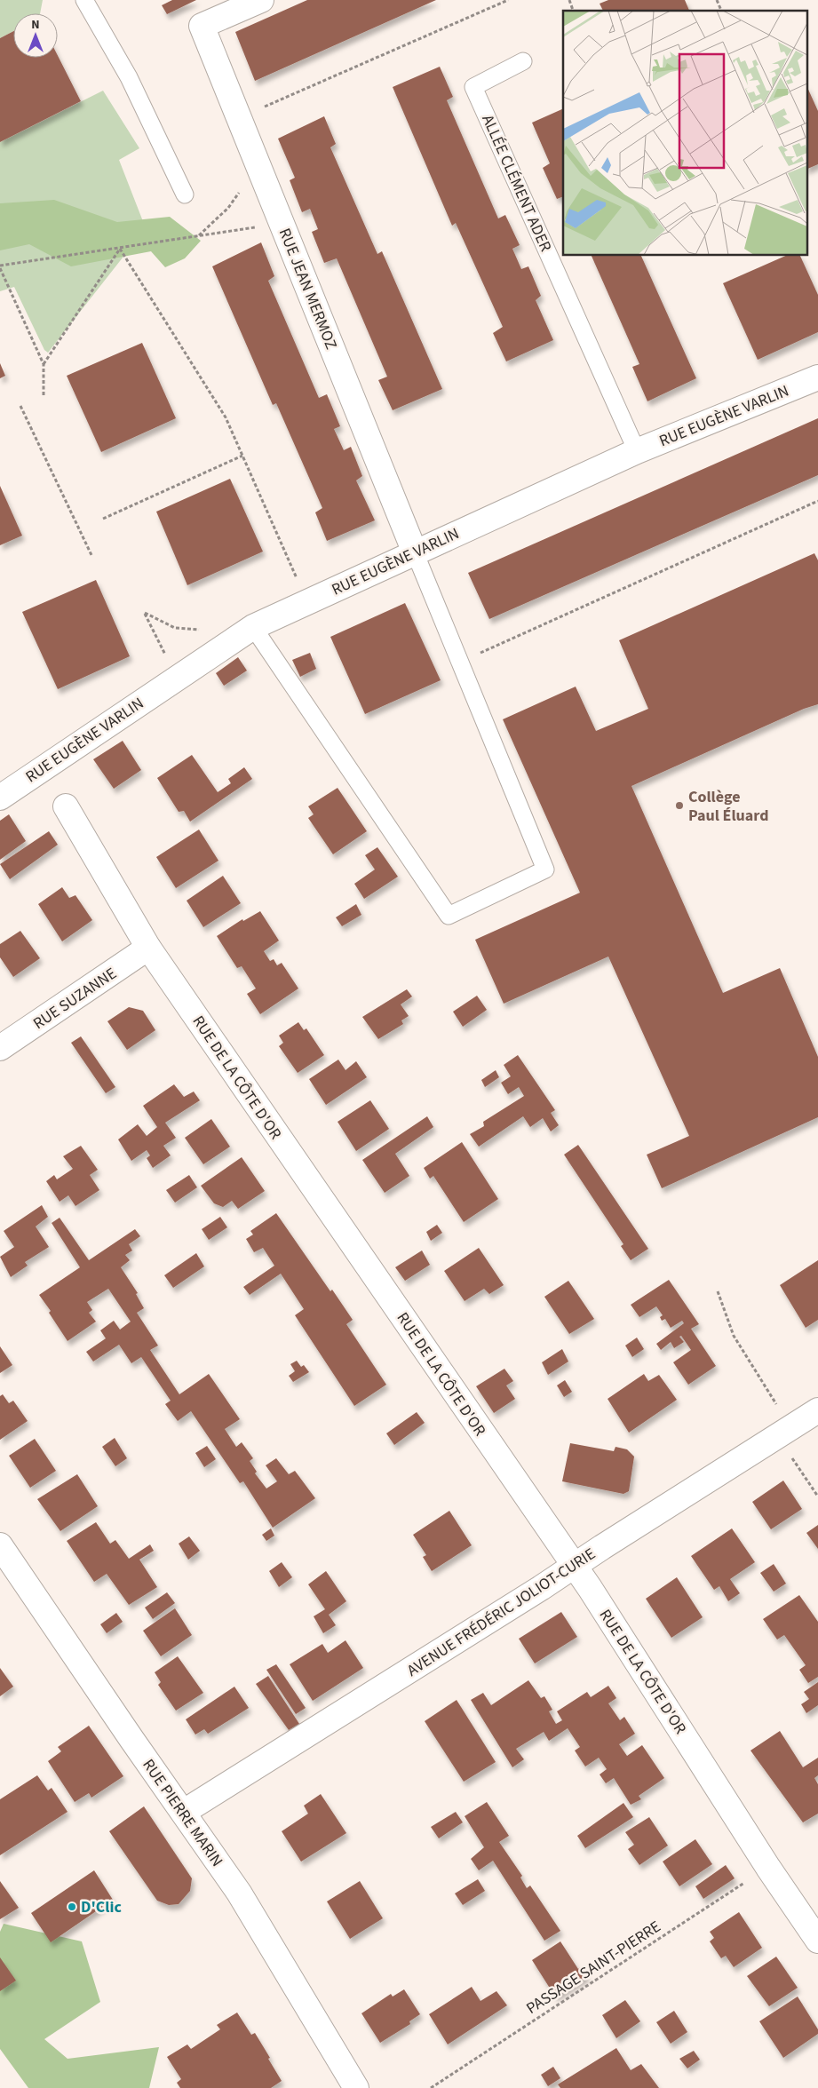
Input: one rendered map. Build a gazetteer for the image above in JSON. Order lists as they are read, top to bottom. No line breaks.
{"streets":{"street":["RUE JEAN MERMOZ","RUE EUGÈNE VARLIN","RUE SUZANNE","RUE DE LA CÔTE D'OR","AVENUE FRÉDÉRIC JOLIOT-CURIE","RUE PIERRE MARIN"],"lane":["ALLÉE CLÉMENT ADER"],"path":["PASSAGE SAINT-PIERRE"]},"crossings":[["ALLÉE CLÉMENT ADER","RUE EUGÈNE VARLIN"],["RUE JEAN MERMOZ","RUE EUGÈNE VARLIN"],["RUE SUZANNE","RUE DE LA CÔTE D'OR"],["RUE DE LA CÔTE D'OR","AVENUE FRÉDÉRIC JOLIOT-CURIE"],["RUE DE LA CÔTE D'OR","PASSAGE SAINT-PIERRE"],["AVENUE FRÉDÉRIC JOLIOT-CURIE","RUE PIERRE MARIN"]],"places":["Collège Paul Éluard","D'Clic"],"north":"top"}
